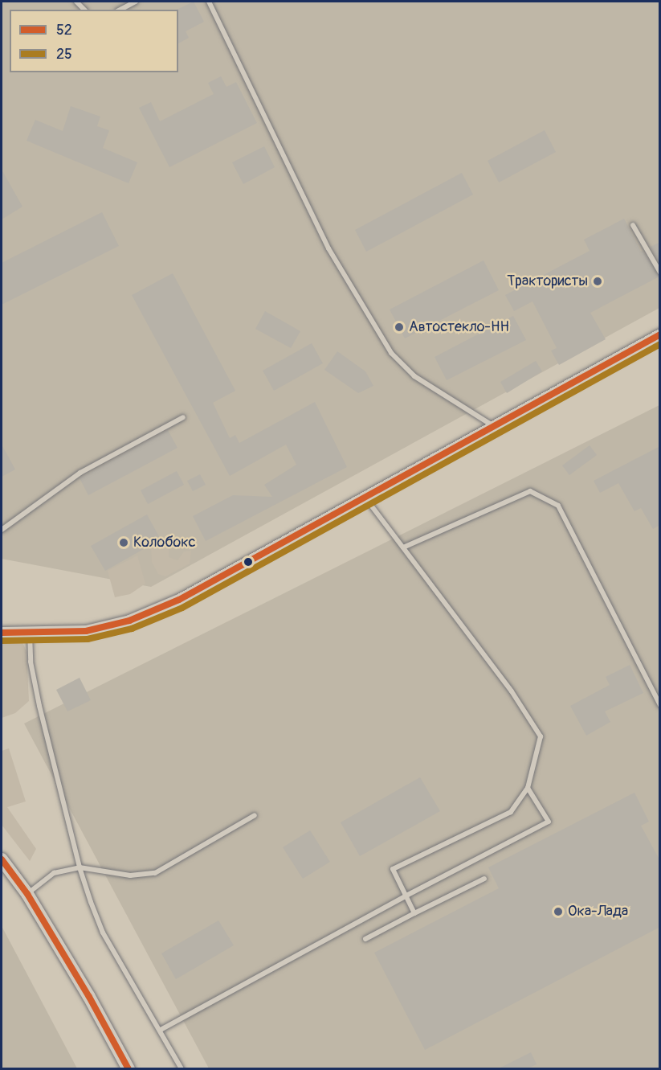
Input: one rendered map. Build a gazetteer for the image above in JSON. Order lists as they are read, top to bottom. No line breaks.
{"places":["Трактористы","Автостекло-НН","Колобокс","Ока-Лада"],"lines":["transit line 52","transit line 25"],"legend":["52","25"]}
